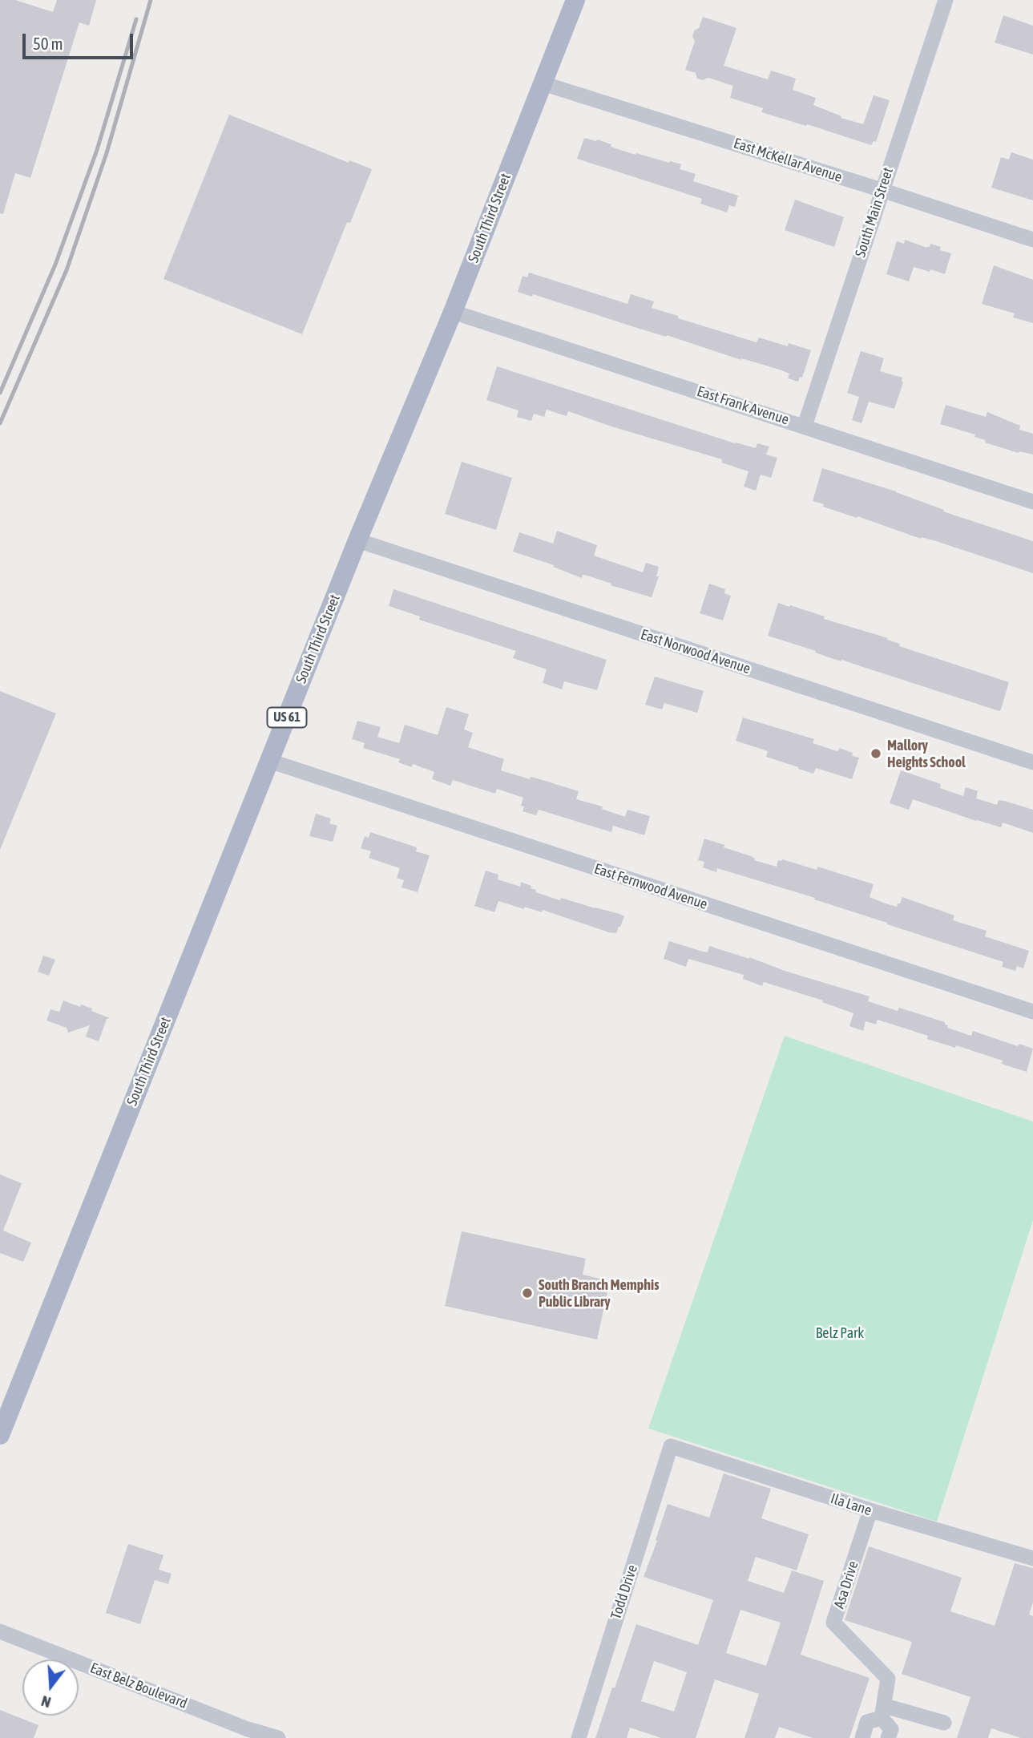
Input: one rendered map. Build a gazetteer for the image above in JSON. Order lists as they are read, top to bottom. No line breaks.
{"streets":{"main road":["South Third Street","US 61"],"street":["East McKellar Avenue","South Main Street","East Frank Avenue","East Norwood Avenue","East Fernwood Avenue","Ila Lane","Asa Drive","Todd Drive","East Belz Boulevard"]},"crossings":[["East McKellar Avenue","South Main Street"],["East McKellar Avenue","South Third Street"],["South Main Street","East Frank Avenue"],["South Third Street","East Frank Avenue"],["South Third Street","East Norwood Avenue"],["South Third Street","East Fernwood Avenue"],["Ila Lane","Asa Drive"],["Ila Lane","Todd Drive"]],"parks":["Belz Park"],"places":["Mallory Heights School","South Branch Memphis Public Library"],"scale_bar":"50 m","north":"bottom"}
